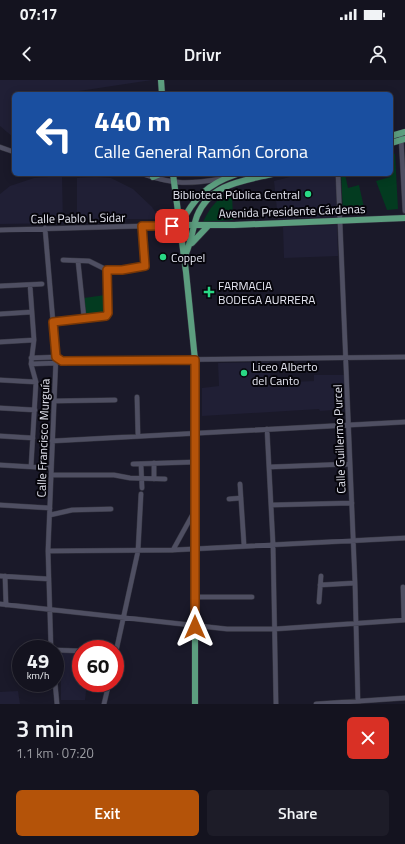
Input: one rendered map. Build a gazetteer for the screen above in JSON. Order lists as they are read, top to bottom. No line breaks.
{"streets":{"main road":["Avenida Presidente Cárdenas"],"street":["Calle Pablo L. Sidar","Calle Francisco Murguía","Calle Guillermo Purcel"]},"crossings":[["Avenida Presidente Cárdenas","Calle Pablo L. Sidar"],["Avenida Presidente Cárdenas","Calle Guillermo Purcel"],["Calle Pablo L. Sidar","Calle Francisco Murguía"]],"places":{"other":["Biblioteca Pública Central","Coppel","Liceo Alberto del Canto"],"health":["FARMACIA BODEGA AURRERA"]},"page":{"status":"07:17","header":"Drivr","turn":["440 m","Calle General Ramón Corona"],"speed":"49 km/h","limit":"60","heading":["3 min","1.1 km · 07:20"],"buttons":["Exit","Share"]}}
